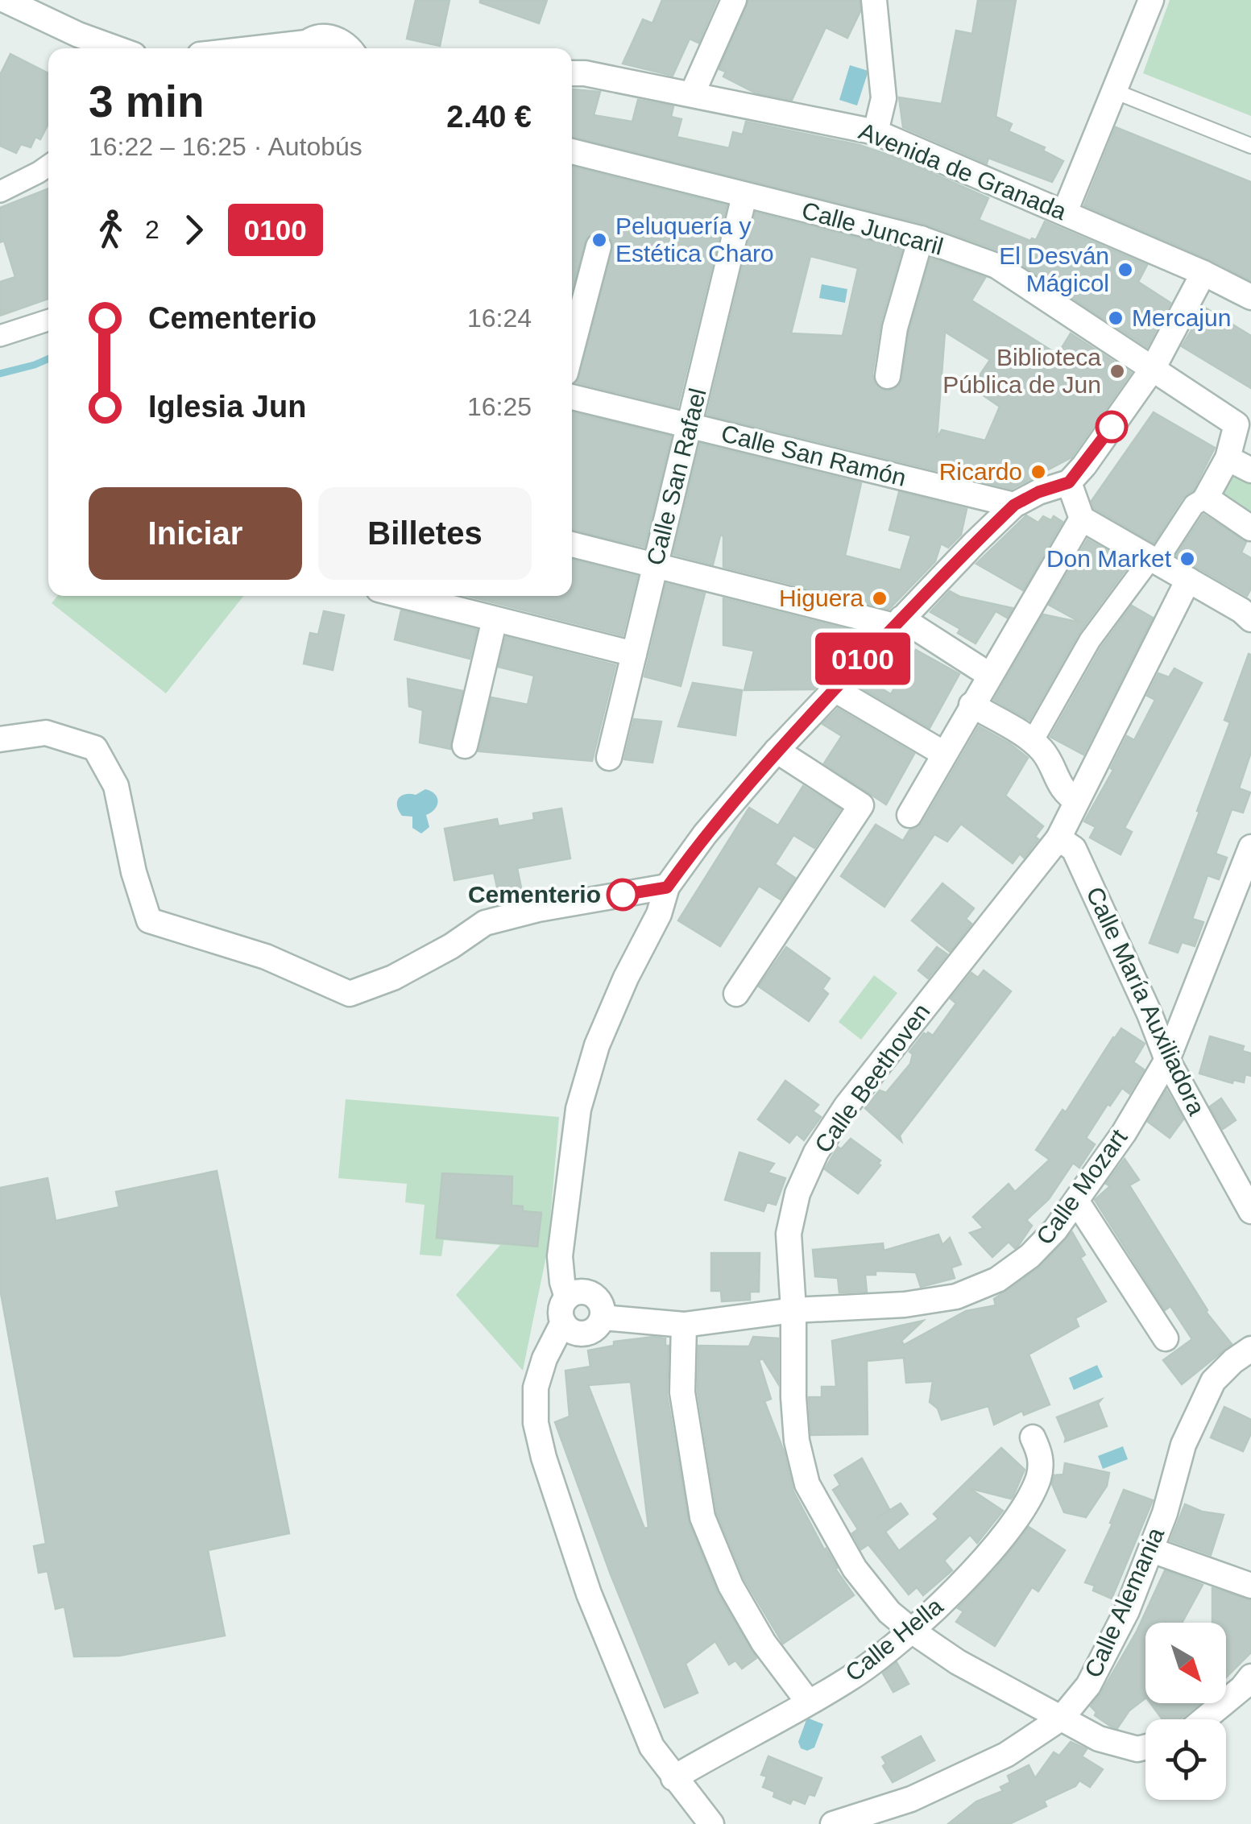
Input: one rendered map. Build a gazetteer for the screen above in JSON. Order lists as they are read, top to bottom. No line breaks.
{"streets":{"street":["Avenida de Granada","Calle Juncaril","Calle San Ramón","Calle San Rafael","Calle María Auxiliadora","Calle Beethoven","Calle Mozart","Calle Alemania","Calle Hella"]},"crossings":[["Calle Juncaril","Calle San Rafael"],["Calle San Ramón","Calle San Rafael"],["Calle María Auxiliadora","Calle Beethoven"],["Calle María Auxiliadora","Calle Mozart"],["Calle Beethoven","Calle Mozart"],["Calle Beethoven","Calle Alemania"],["Calle Beethoven","Calle Hella"]],"places":["Peluquería y Estética Charo","El Desván Mágicol","Mercajun","Biblioteca Pública de Jun","Ricardo","Don Market","Higuera","Cementerio"],"lines":["bus line 0100"],"north":"bottom right","page":{"on_map":"0100","heading":["3 min","16:22 – 16:25 · Autobús","2.40 €"],"legs":["2","0100"],"list":[{"name":"Cementerio","value":"16:24"},{"name":"Iglesia Jun","value":"16:25"}],"buttons":["Iniciar","Billetes"]}}
